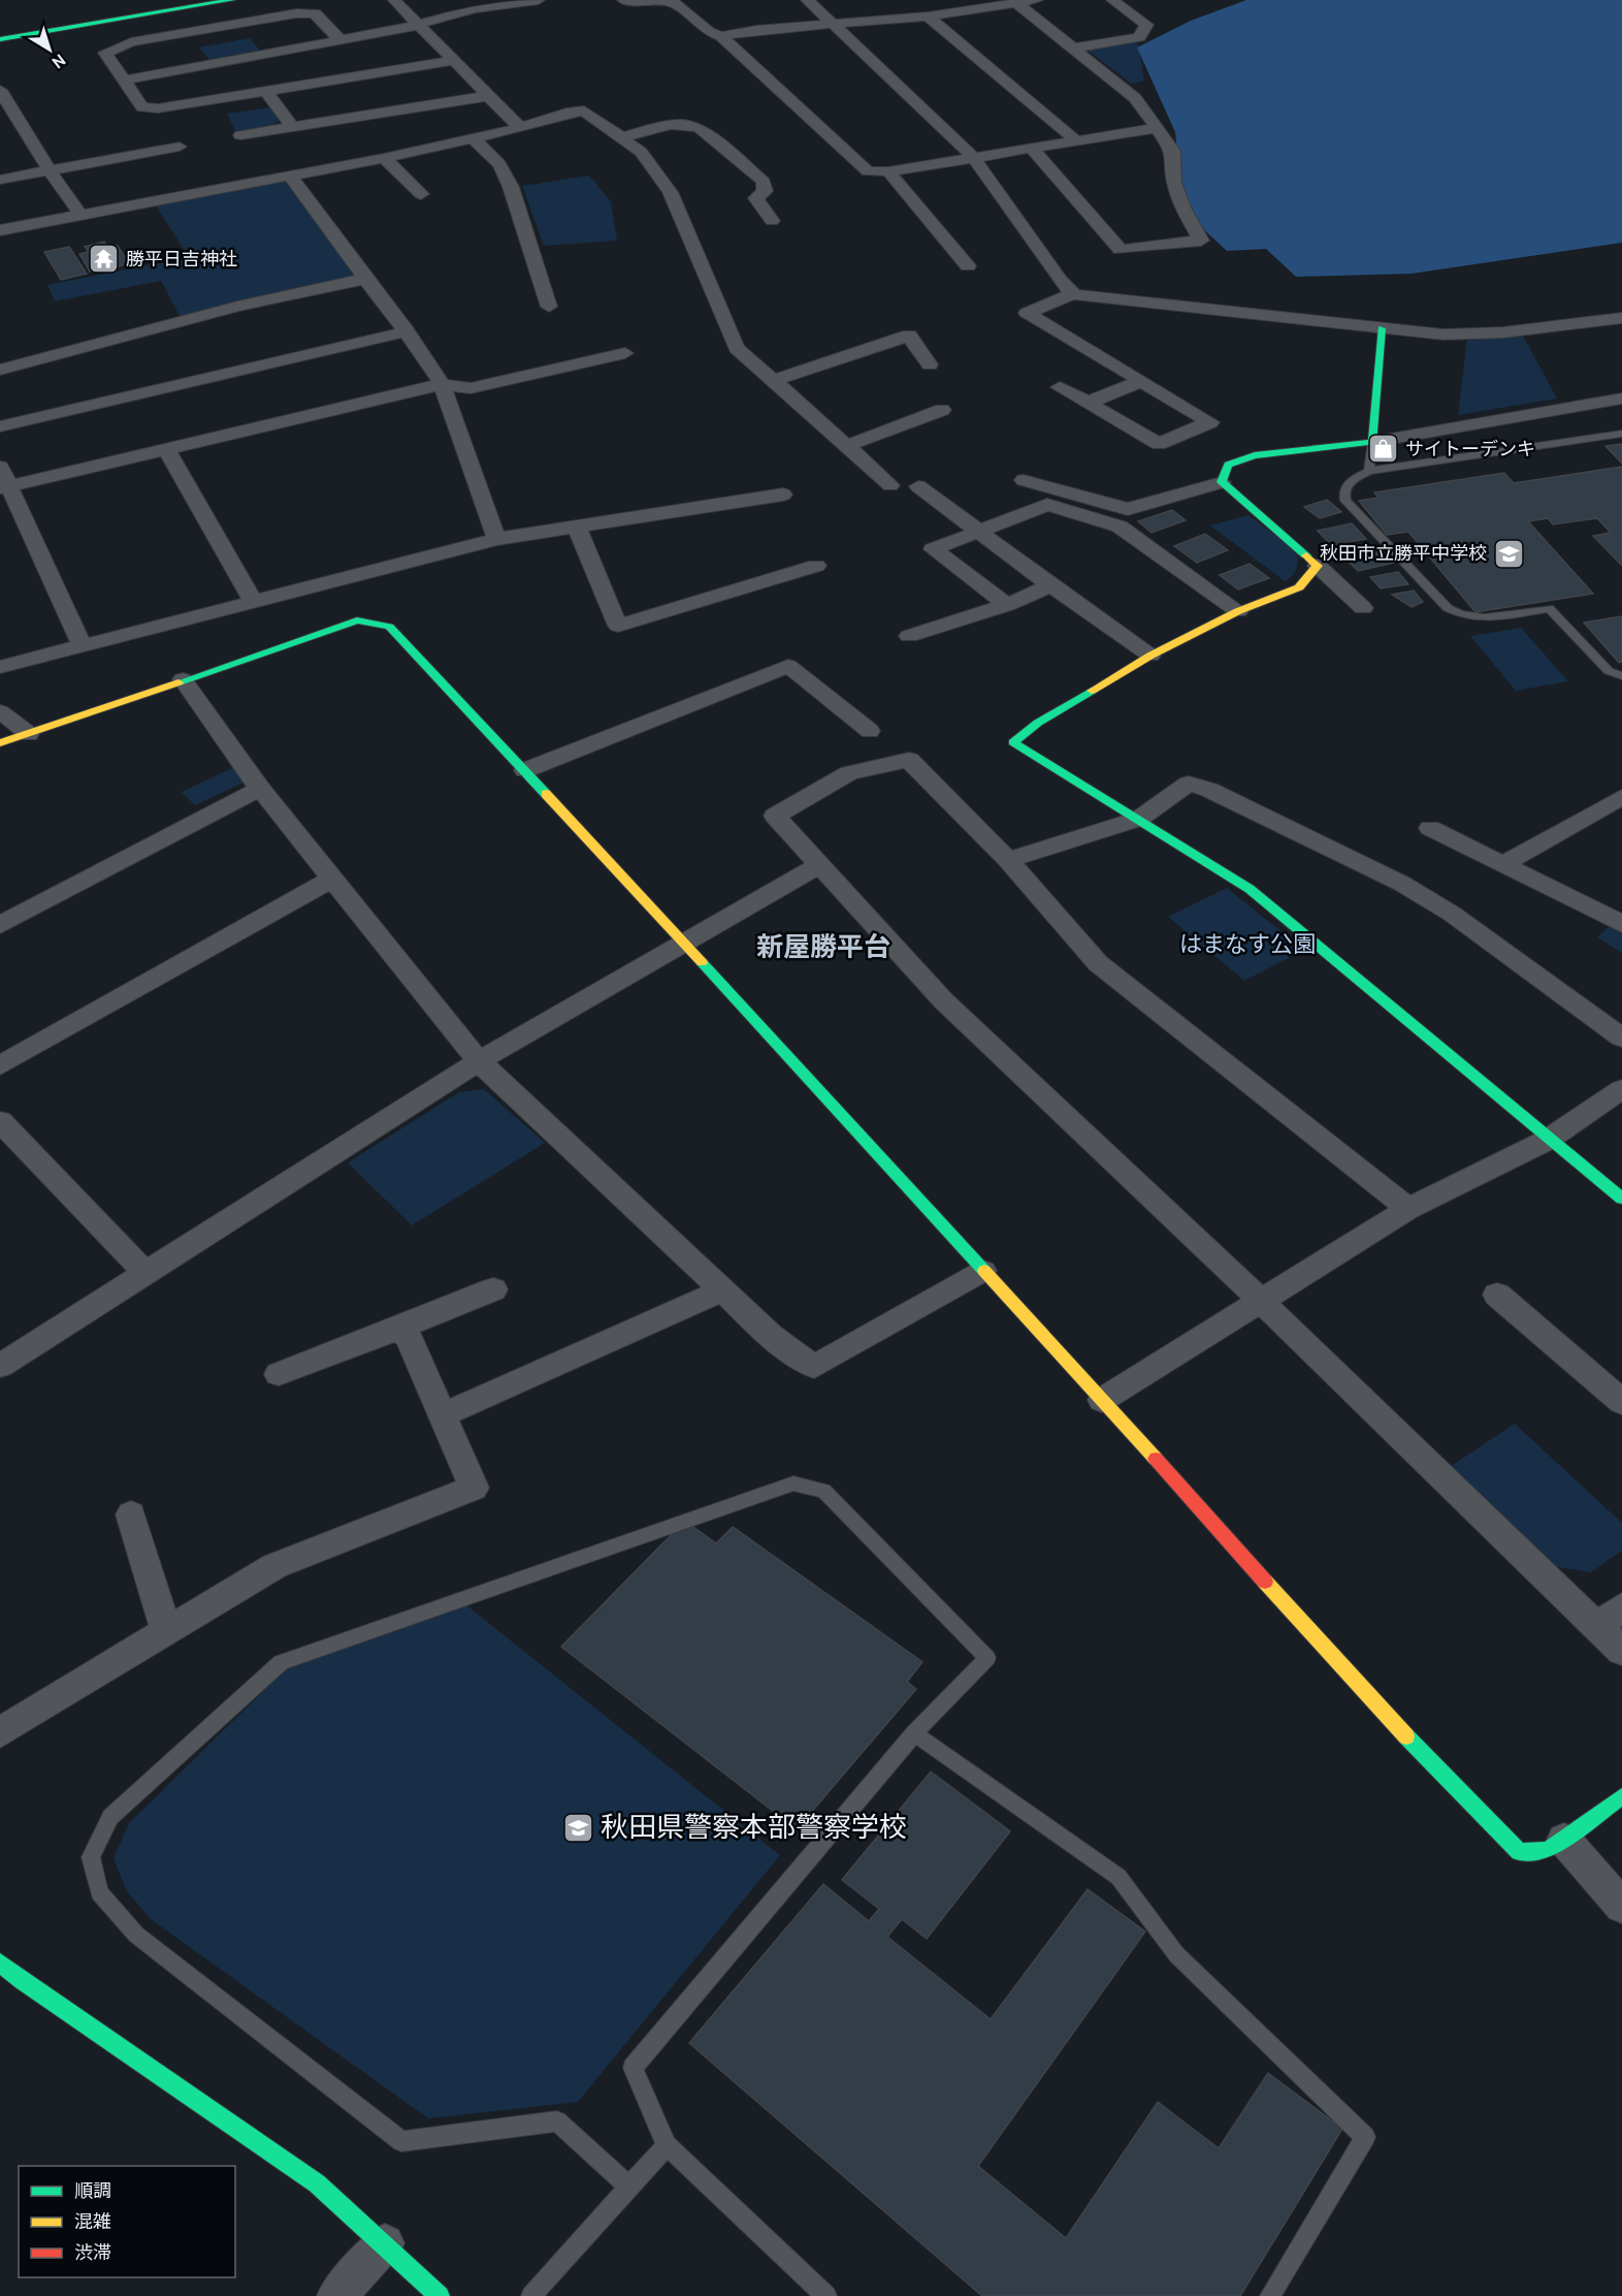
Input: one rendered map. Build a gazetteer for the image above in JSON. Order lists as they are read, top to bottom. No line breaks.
{"districts":["新屋勝平台"],"parks":["はまなす公園"],"places":{"temple":["勝平日吉神社"],"shop":["サイトーデンキ"],"school or university":["秋田市立勝平中学校","秋田県警察本部警察学校"]},"legend":["順調","混雑","渋滞"],"north":"bottom right"}
